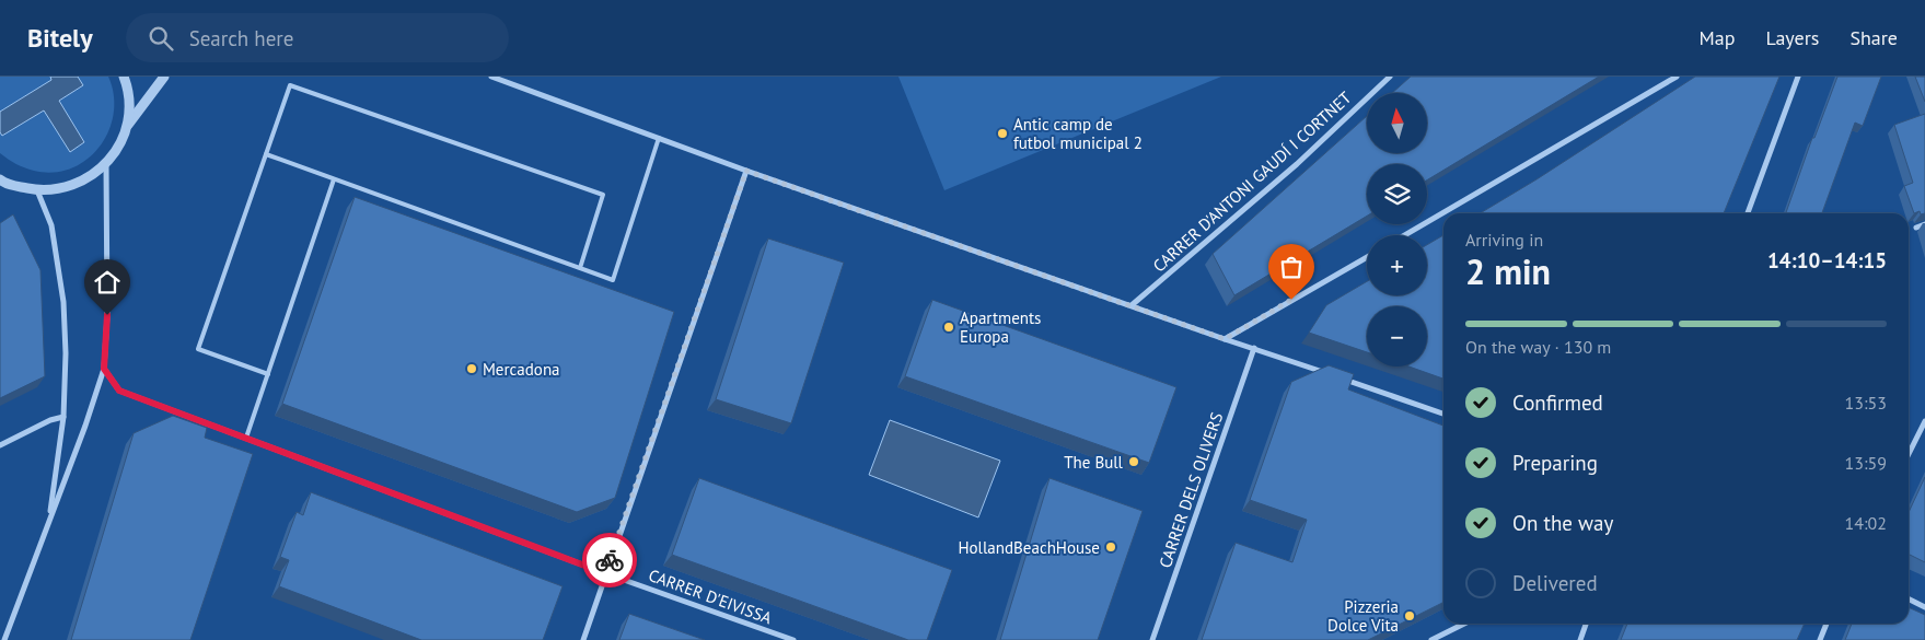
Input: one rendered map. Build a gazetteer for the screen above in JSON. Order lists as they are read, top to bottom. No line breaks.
{"streets":{"street":["CARRER D'ANTONI GAUDÍ I CORTNET","CARRER DELS OLIVERS","CARRER D'EIVISSA"]},"places":["Antic camp de futbol municipal 2","Apartments Europa","Mercadona","The Bull","HollandBeachHouse","Pizzeria Dolce Vita"],"north":"top","page":{"header":"Bitely","search":"Search here","nav":["Map","Layers","Share"],"map_buttons":["+","−"],"heading":["2 min","Arriving in","14:10–14:15"],"bar":"On the way · 130 m","list":[["Confirmed","13:53"],["Preparing","13:59"],["On the way","14:02"],"Delivered"]}}
